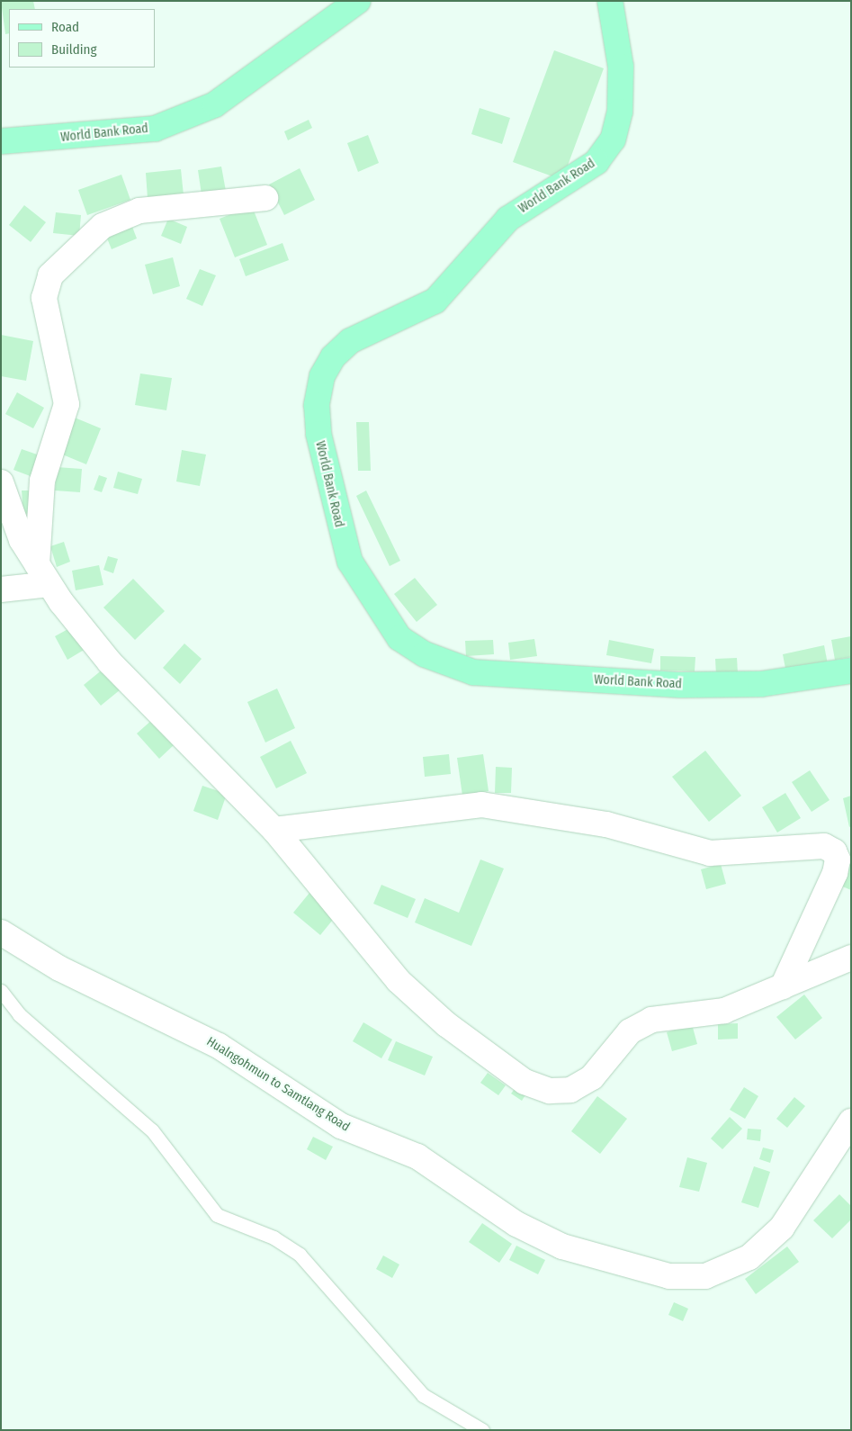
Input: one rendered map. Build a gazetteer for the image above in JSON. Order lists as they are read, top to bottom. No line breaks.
{"streets":{"main road":["World Bank Road"],"street":["Hualngohmun to Samtlang Road"]},"legend":["Road","Building"]}
